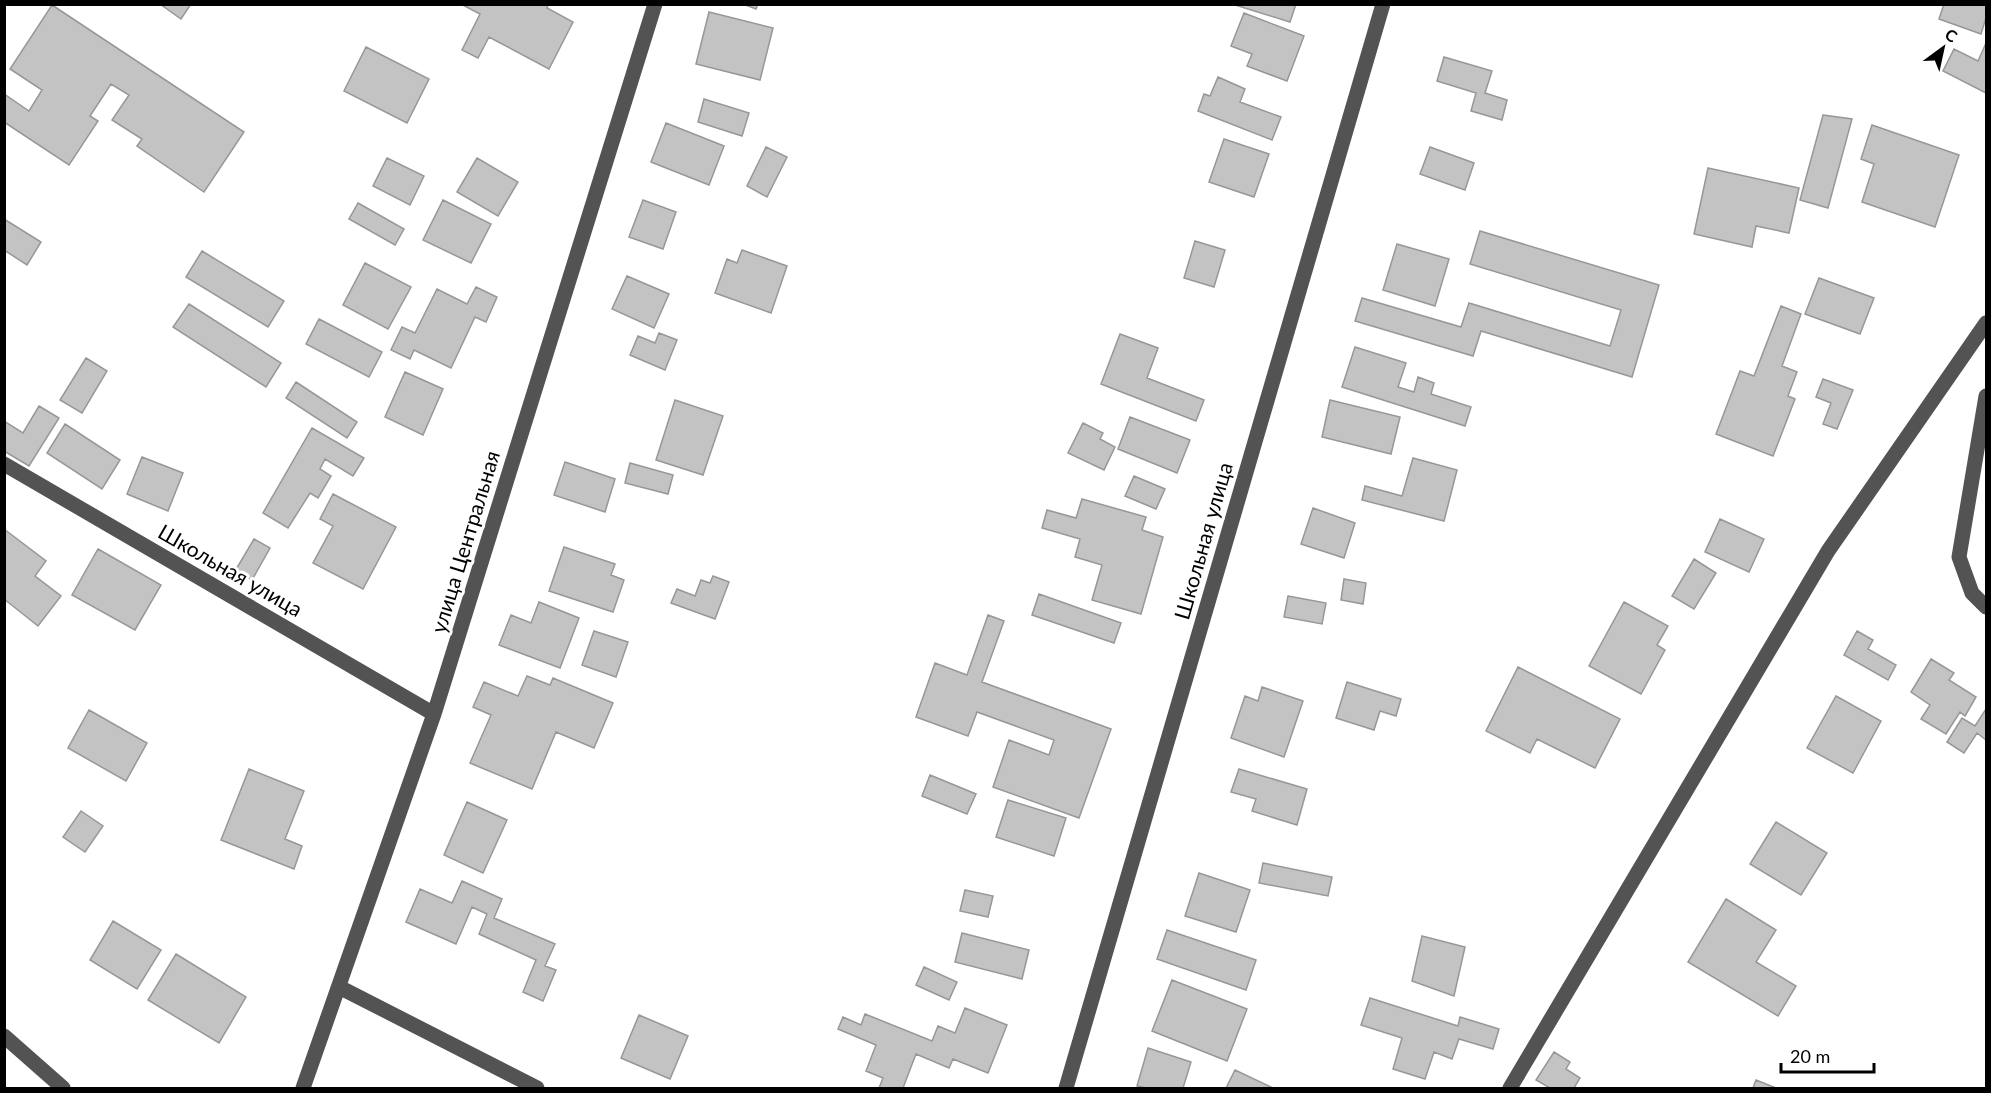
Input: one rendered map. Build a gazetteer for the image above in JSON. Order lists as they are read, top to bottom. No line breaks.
{"streets":{"street":["Школьная улица","улица Центральная"]},"crossings":[["Школьная улица","улица Центральная"]],"scale_bar":"20 m","north":"top right"}
